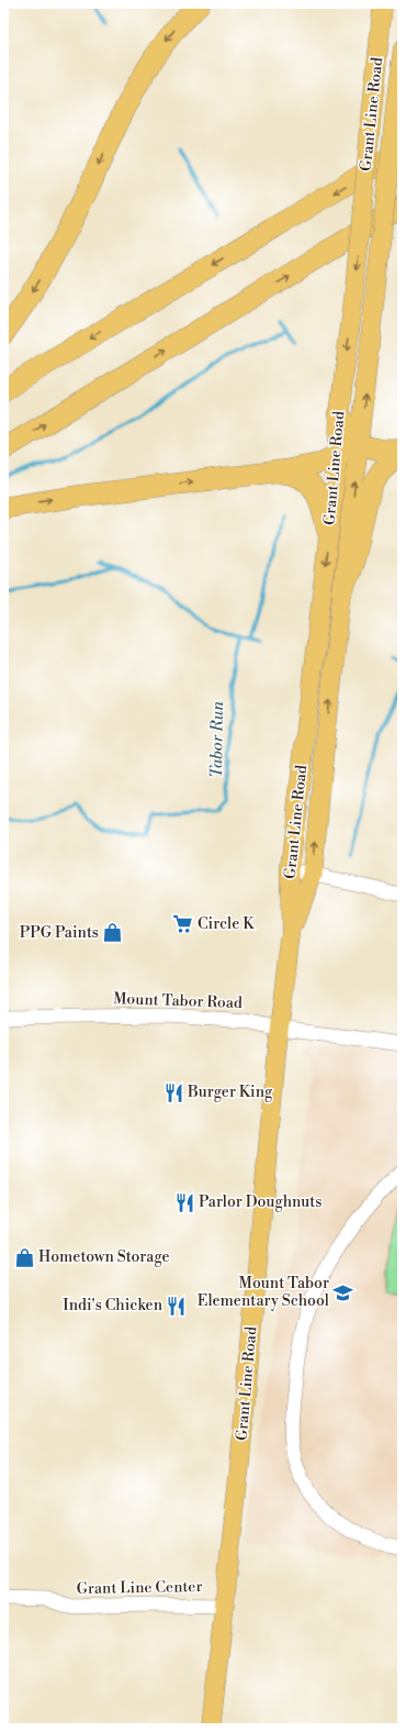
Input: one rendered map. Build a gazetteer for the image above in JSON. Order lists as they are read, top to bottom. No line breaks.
{"streets":{"main road":["Grant Line Road"],"street":["Mount Tabor Road","Grant Line Center"]},"crossings":[["Grant Line Road","Mount Tabor Road"],["Grant Line Road","Grant Line Center"]],"water":["Tabor Run"],"places":{"supermarket":["Circle K"],"shop":["PPG Paints","Hometown Storage"],"restaurant":["Burger King","Parlor Doughnuts","Indi's Chicken"],"school or university":["Mount Tabor Elementary School"]}}
